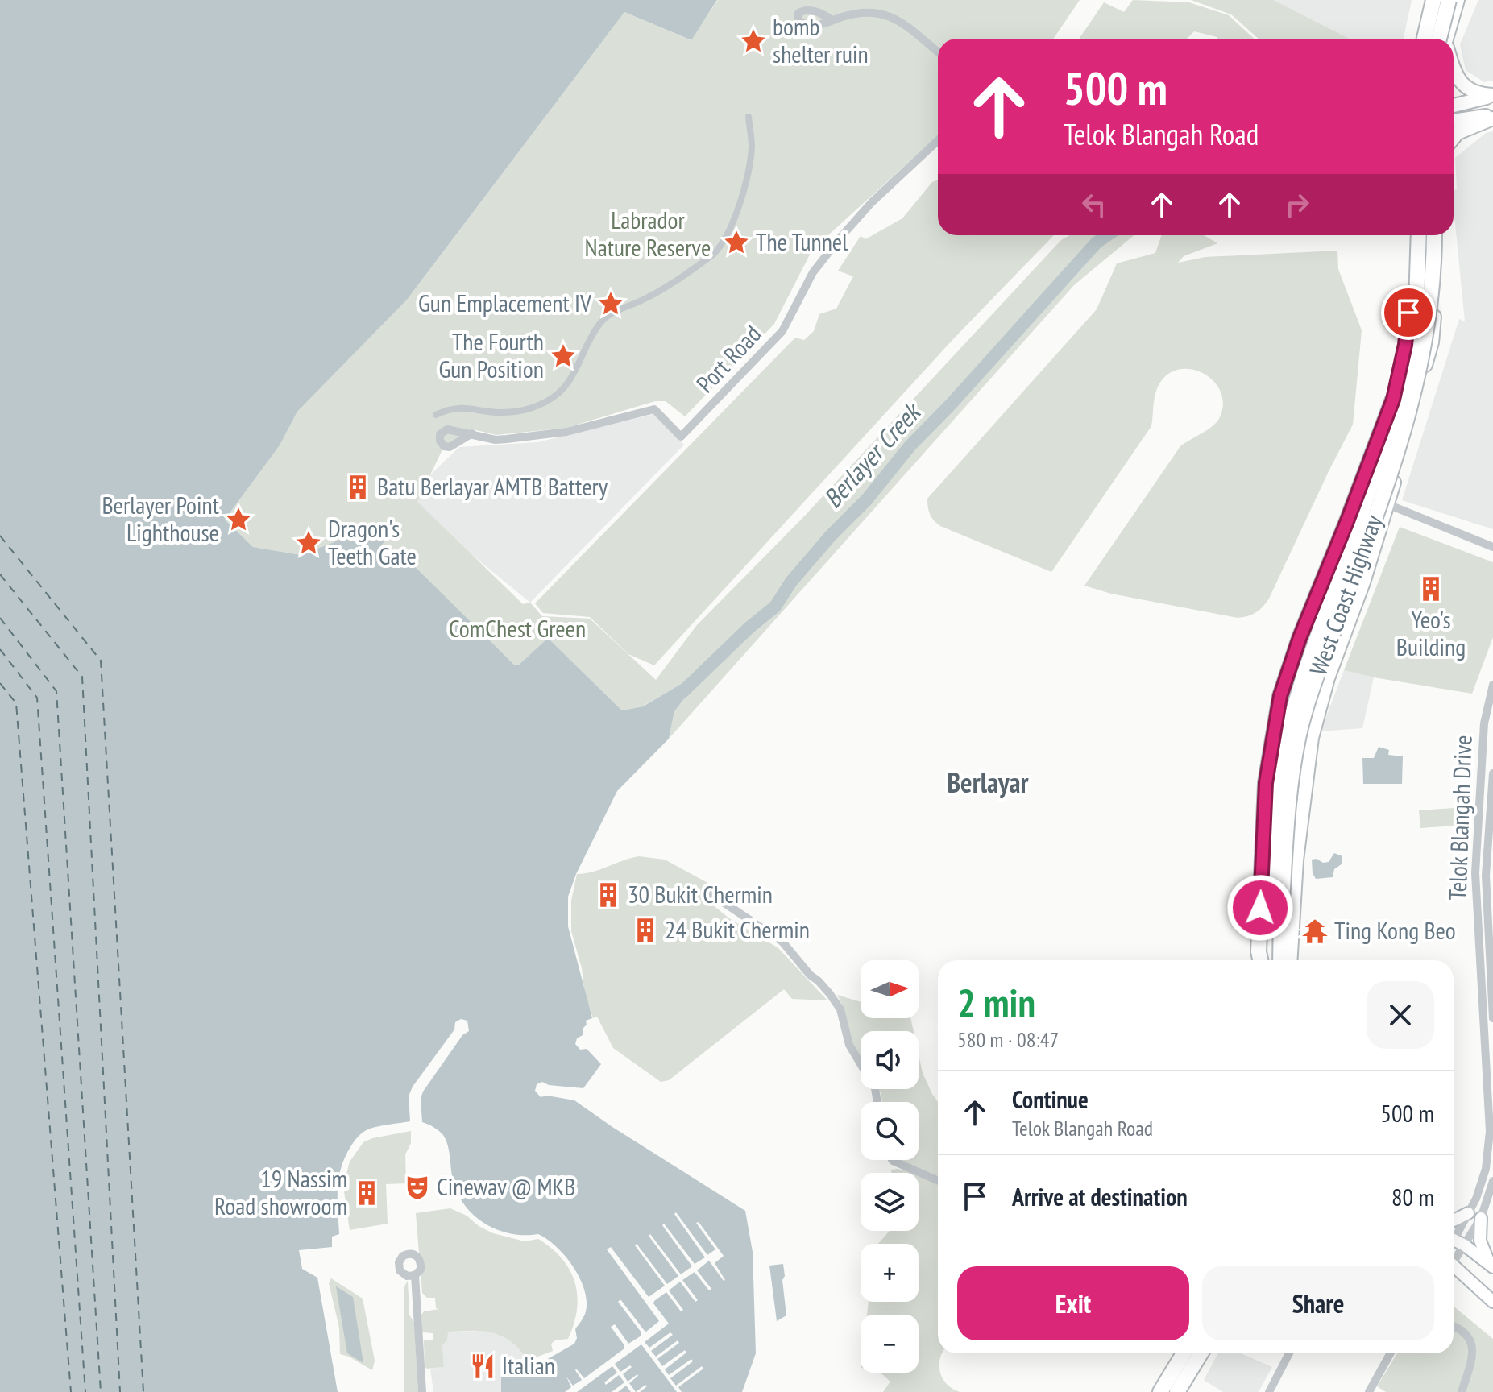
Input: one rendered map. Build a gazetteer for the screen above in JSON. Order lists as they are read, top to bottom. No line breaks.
{"streets":{"highway":["West Coast Highway"],"street":["Port Road","Telok Blangah Drive"]},"districts":["Berlayar"],"water":["Berlayer Creek"],"parks":["Labrador Nature Reserve","ComChest Green"],"places":{"place":["bomb shelter ruin","The Tunnel","Gun Emplacement IV","The Fourth Gun Position","Berlayer Point Lighthouse","Dragon's Teeth Gate"],"building":["Batu Berlayar AMTB Battery","Yeo's Building","30 Bukit Chermin","24 Bukit Chermin","19 Nassim Road showroom"],"temple":["Ting Kong Beo"],"theatre":["Cinewav @ MKB"],"restaurant":["Italian"]},"north":"right","page":{"turn":["500 m","Telok Blangah Road"],"map_buttons":["+","−"],"heading":["2 min","580 m · 08:47"],"list":[{"name":"Continue","note":"Telok Blangah Road","value":"500 m"},{"name":"Arrive at destination","value":"80 m"}],"buttons":["Exit","Share"]}}
